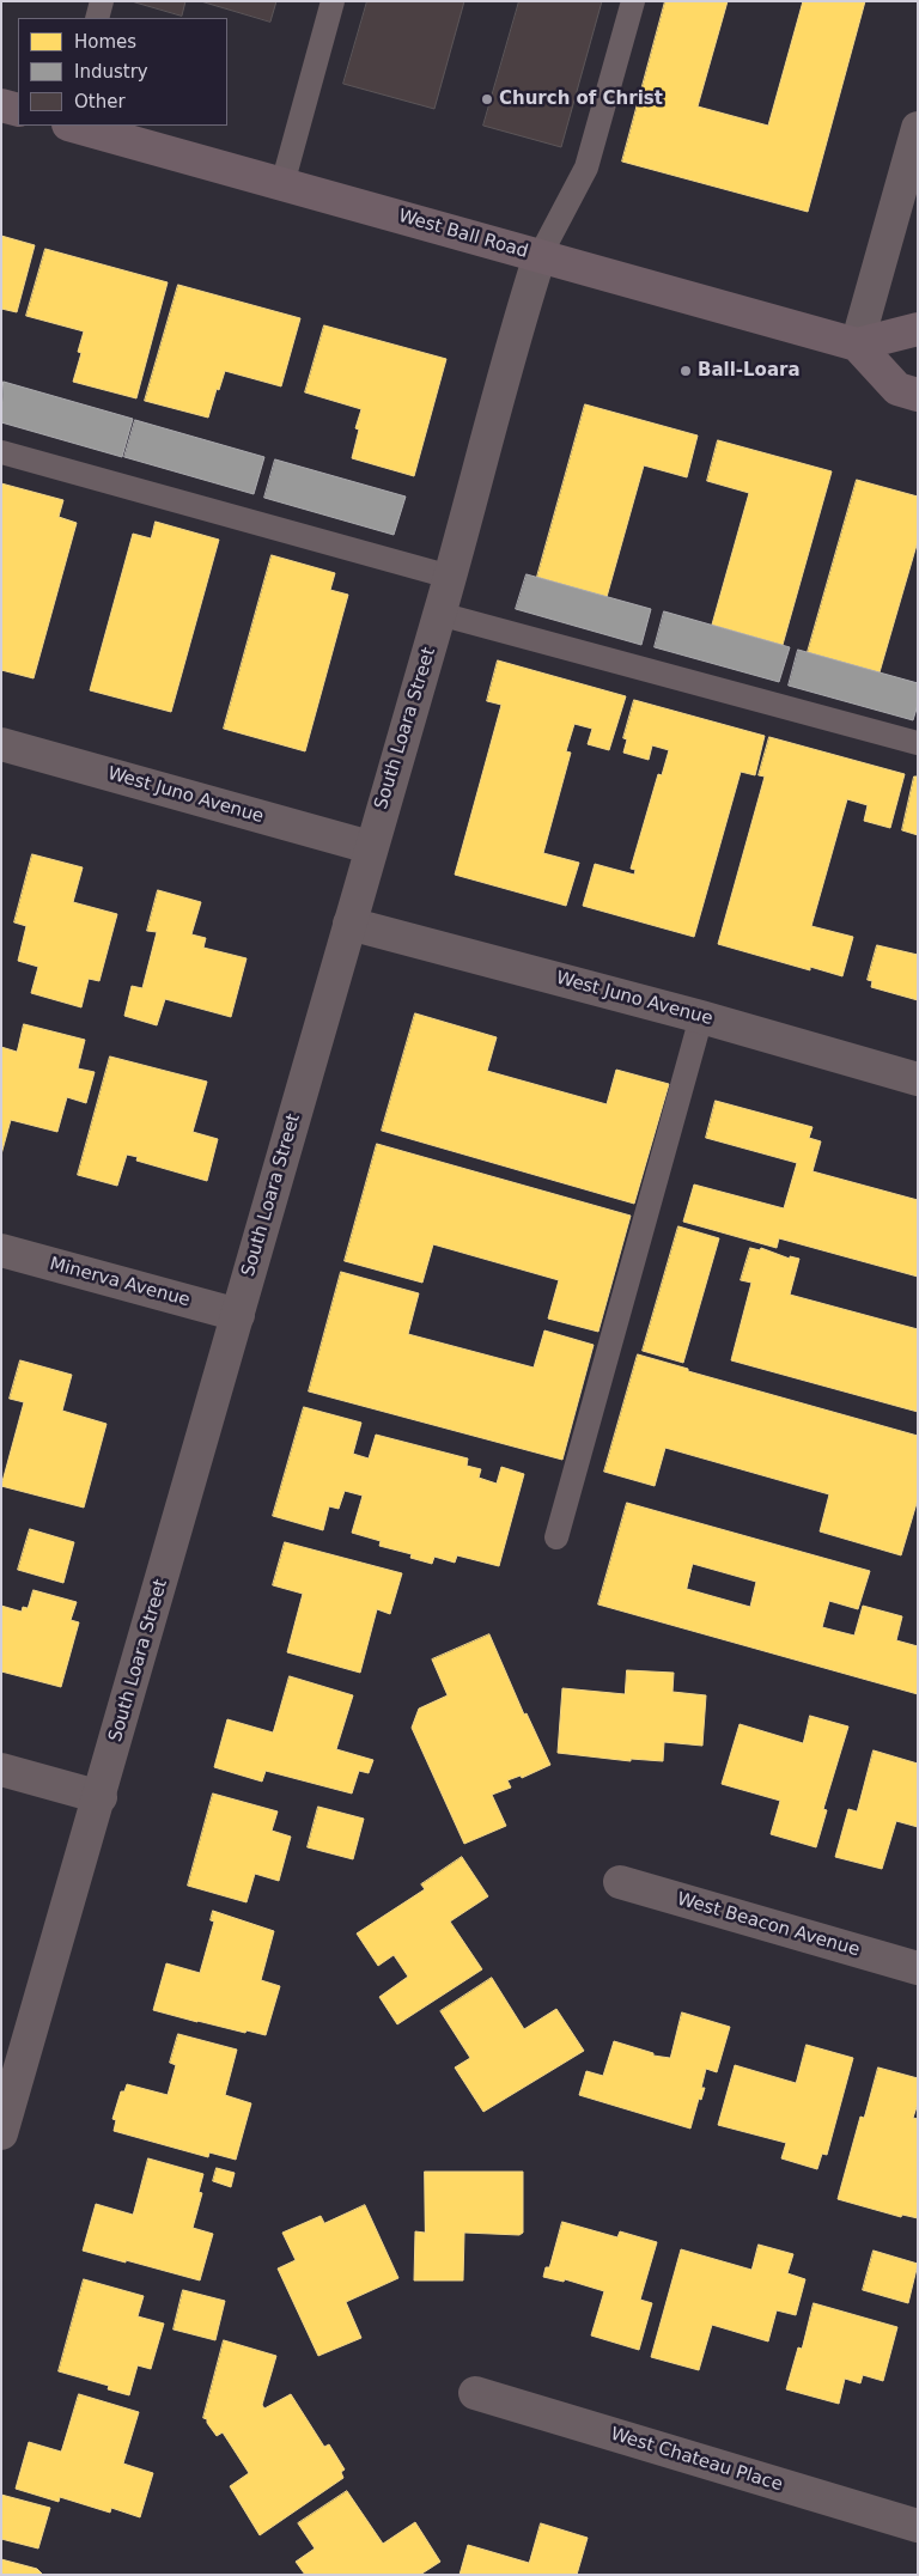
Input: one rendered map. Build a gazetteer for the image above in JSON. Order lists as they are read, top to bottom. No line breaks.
{"streets":{"main road":["West Ball Road"],"street":["South Loara Street","West Juno Avenue","Minerva Avenue","West Beacon Avenue","West Chateau Place"]},"crossings":[["West Ball Road","South Loara Street"],["South Loara Street","West Juno Avenue"],["South Loara Street","Minerva Avenue"]],"places":["Church of Christ","Ball-Loara"],"legend":["Homes","Industry","Other"]}
